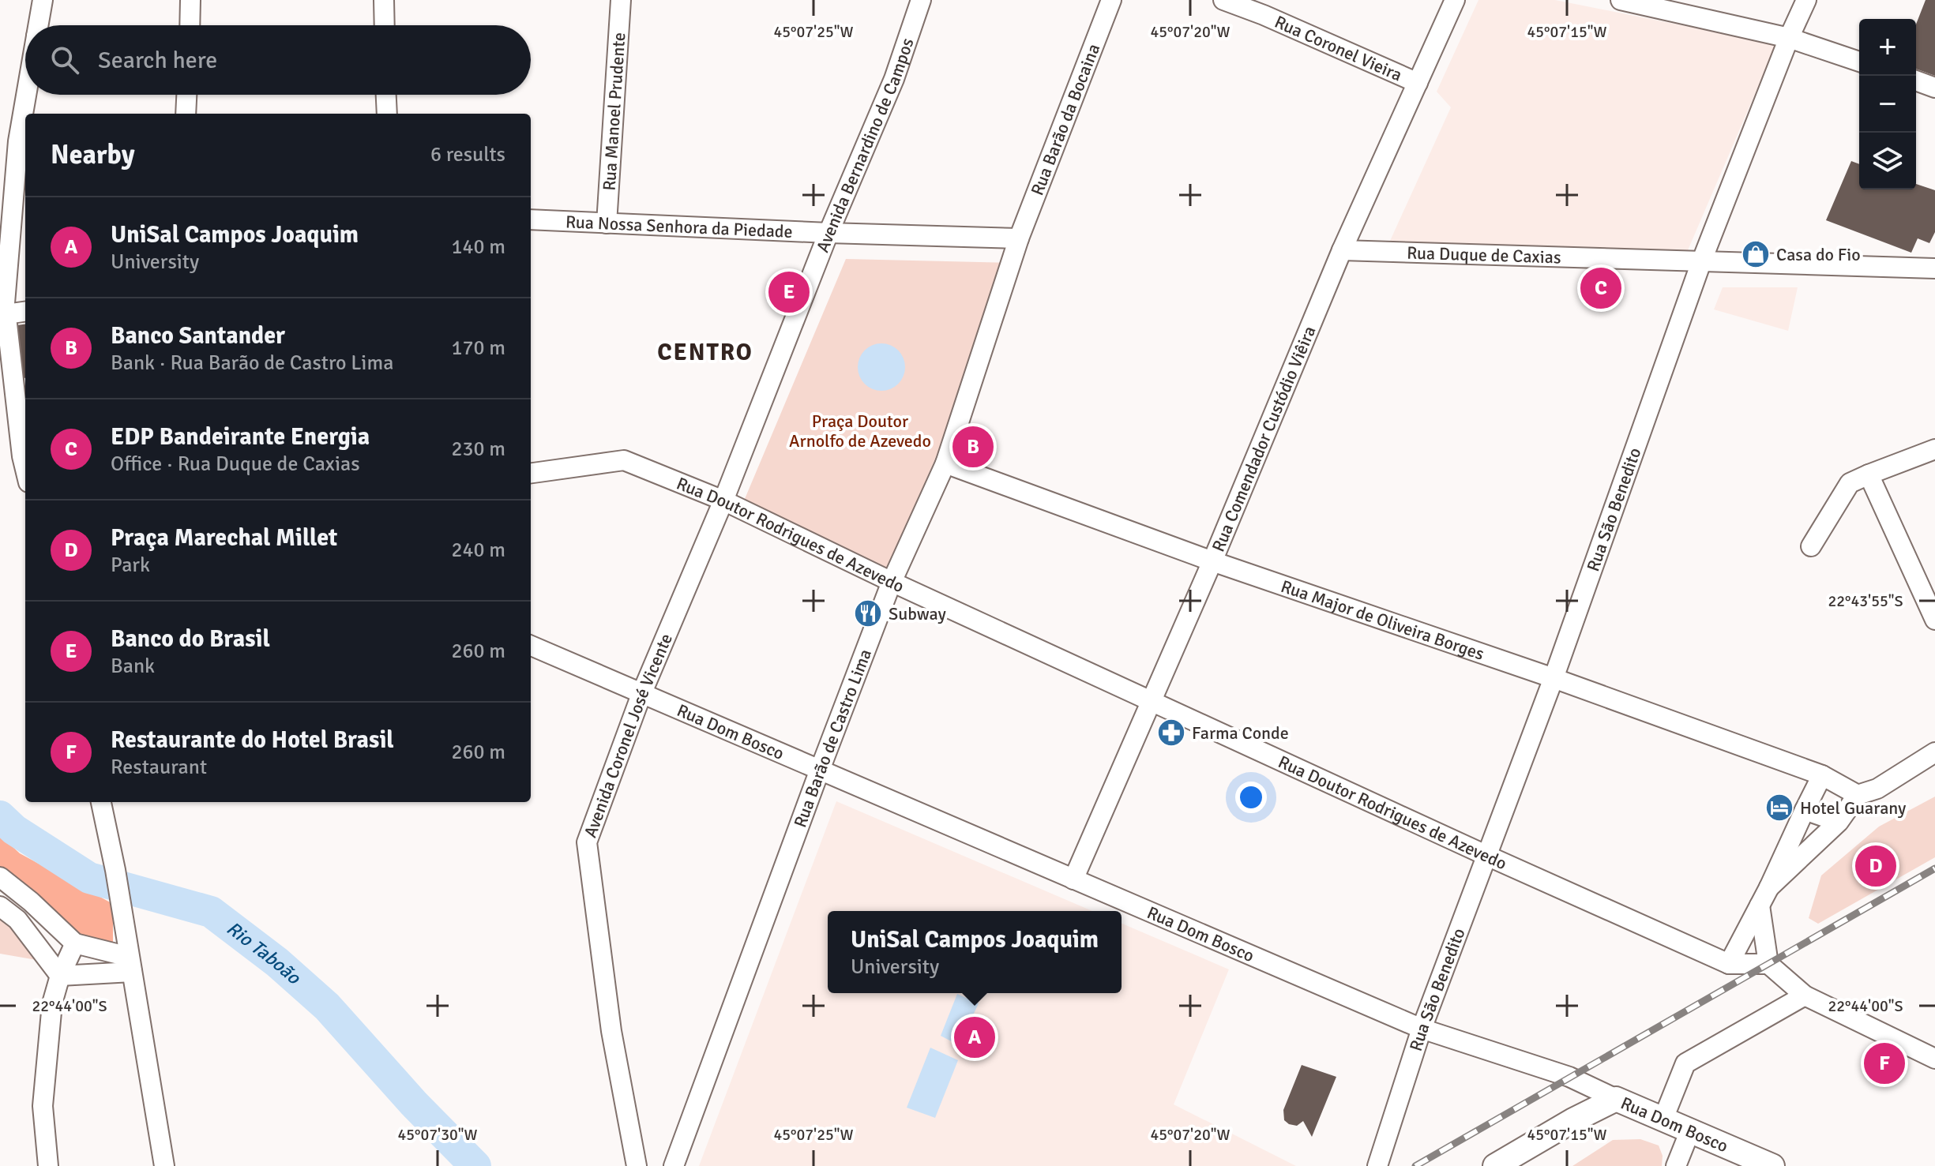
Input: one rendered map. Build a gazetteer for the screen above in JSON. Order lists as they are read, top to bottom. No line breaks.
{"streets":{"main road":["Rua Dom Bosco"],"street":["Rua Coronel Vieira","Rua Manoel Prudente","Rua Barão da Bocaina","Avenida Bernardino de Campos","Rua Nossa Senhora da Piedade","Rua Duque de Caxias","Rua Comendador Custódio Viêira","Rua São Benedito","Rua Doutor Rodrigues de Azevedo","Rua Major de Oliveira Borges","Avenida Coronel José Vicente","Rua Barão de Castro Lima"]},"crossings":[["Rua Coronel Vieira","Rua Comendador Custódio Viêira"],["Rua Manoel Prudente","Rua Nossa Senhora da Piedade"],["Rua Barão da Bocaina","Rua Nossa Senhora da Piedade"],["Rua Barão da Bocaina","Rua Barão de Castro Lima"],["Avenida Bernardino de Campos","Rua Nossa Senhora da Piedade"],["Avenida Bernardino de Campos","Rua Doutor Rodrigues de Azevedo"],["Avenida Bernardino de Campos","Avenida Coronel José Vicente"],["Rua Nossa Senhora da Piedade","Rua Barão de Castro Lima"],["Rua Duque de Caxias","Rua Comendador Custódio Viêira"],["Rua Duque de Caxias","Rua São Benedito"],["Rua Comendador Custódio Viêira","Rua Doutor Rodrigues de Azevedo"],["Rua Comendador Custódio Viêira","Rua Major de Oliveira Borges"],["Rua Comendador Custódio Viêira","Rua Dom Bosco"],["Rua São Benedito","Rua Doutor Rodrigues de Azevedo"],["Rua São Benedito","Rua Major de Oliveira Borges"],["Rua São Benedito","Rua Dom Bosco"],["Rua Doutor Rodrigues de Azevedo","Avenida Coronel José Vicente"],["Rua Doutor Rodrigues de Azevedo","Rua Barão de Castro Lima"],["Rua Major de Oliveira Borges","Rua Barão de Castro Lima"],["Rua Dom Bosco","Avenida Coronel José Vicente"],["Rua Dom Bosco","Rua Barão de Castro Lima"]],"districts":["CENTRO"],"water":["Rio Taboão"],"parks":["Praça Doutor Arnolfo de Azevedo"],"places":{"shop":["Casa do Fio"],"restaurant":["Subway"],"pharmacy":["Farma Conde"],"hotel":["Hotel Guarany"]},"page":{"map_buttons":["+","−"],"search":"Search here","heading":["Nearby","6 results"],"list":[{"mark":"A","name":"UniSal Campos Joaquim","note":"University","value":"140 m"},{"mark":"B","name":"Banco Santander","note":"Bank · Rua Barão de Castro Lima","value":"170 m"},{"mark":"C","name":"EDP Bandeirante Energia","note":"Office · Rua Duque de Caxias","value":"230 m"},{"mark":"D","name":"Praça Marechal Millet","note":"Park","value":"240 m"},{"mark":"E","name":"Banco do Brasil","note":"Bank","value":"260 m"},{"mark":"F","name":"Restaurante do Hotel Brasil","note":"Restaurant","value":"260 m"}],"pins":["C","E","B","D","A","F"],"popup":["UniSal Campos Joaquim","University"]},"coordinates":["45°07'25\"W","45°07'20\"W","45°07'15\"W","22°43'55\"S","22°44'00\"S","45°07'30\"W"]}
